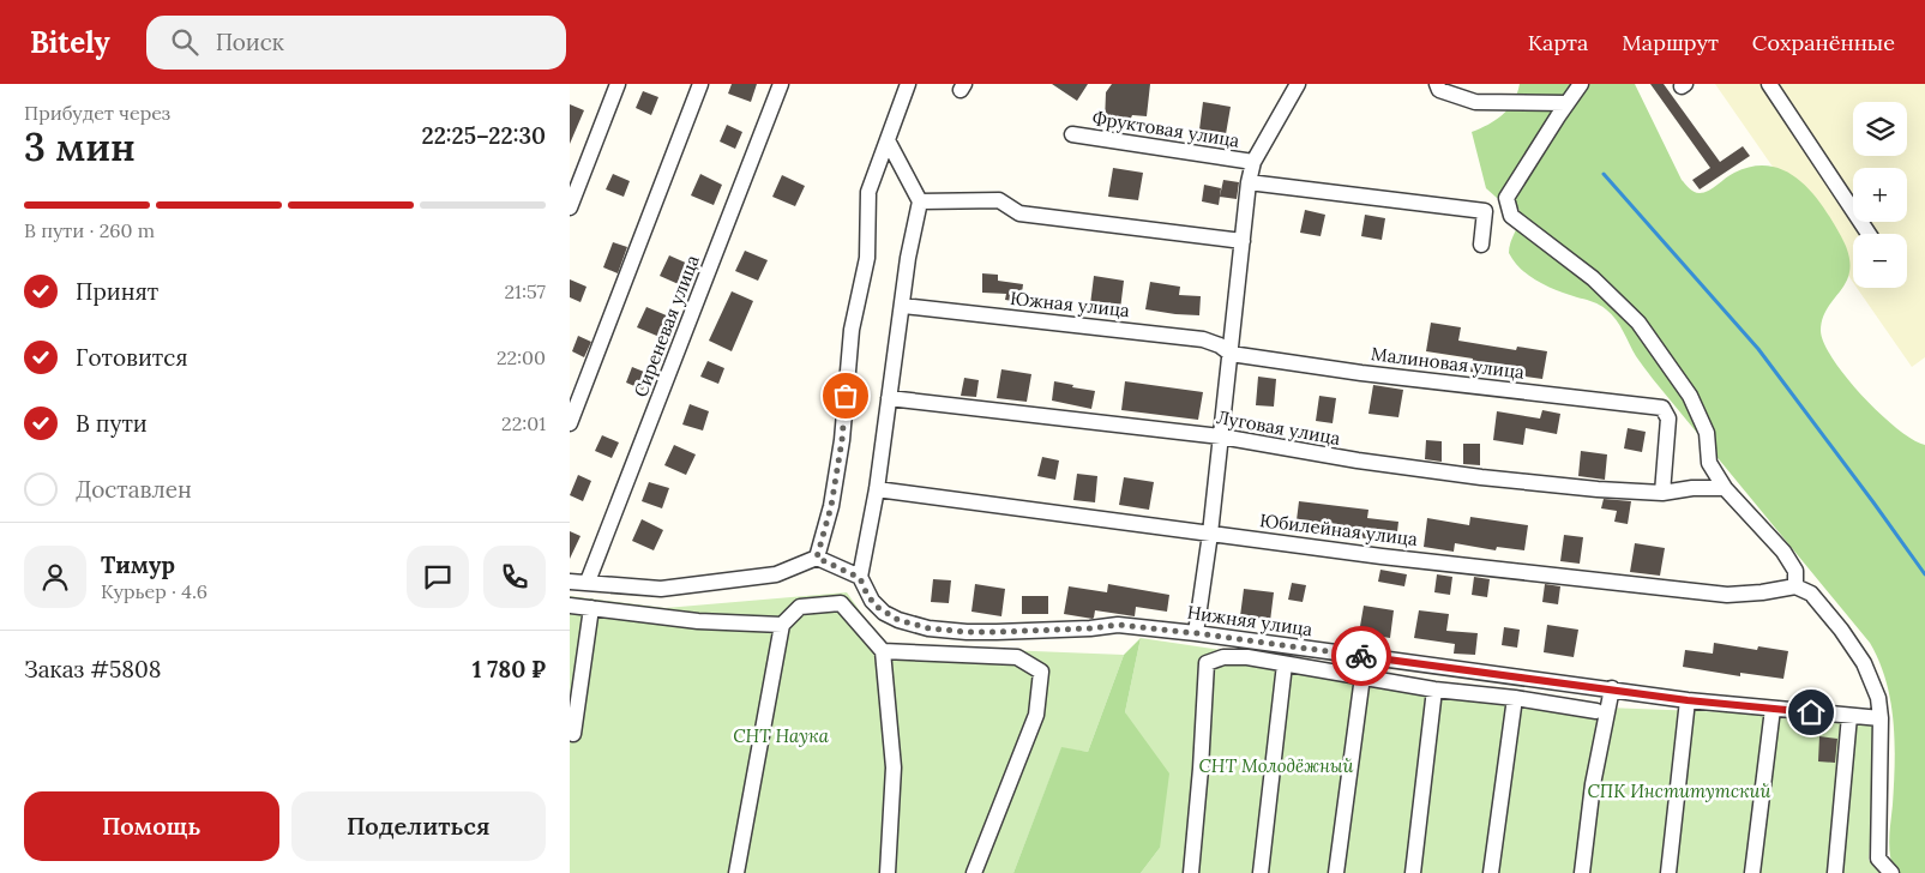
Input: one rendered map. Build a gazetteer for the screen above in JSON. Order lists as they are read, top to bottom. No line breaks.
{"streets":{"street":["Фруктовая улица","Южная улица","Сиреневая улица","Малиновая улица","Луговая улица","Юбилейная улица","Нижняя улица"]},"crossings":[["Южная улица","Малиновая улица"],["Малиновая улица","Луговая улица"]],"parks":["СНТ Наука","СНТ Молодёжный","СПК Институтский"],"page":{"header":"Bitely","search":"Поиск","nav":["Карта","Маршрут","Сохранённые"],"heading":["3 мин","Прибудет через","22:25–22:30"],"panel":["Тимур","Курьер · 4.6","Заказ #5808","1 780 ₽"],"map_buttons":["+","−"],"bar":"В пути · 260 m","list":[["Принят","21:57"],["Готовится","22:00"],["В пути","22:01"],"Доставлен"],"buttons":["Помощь","Поделиться"]}}
